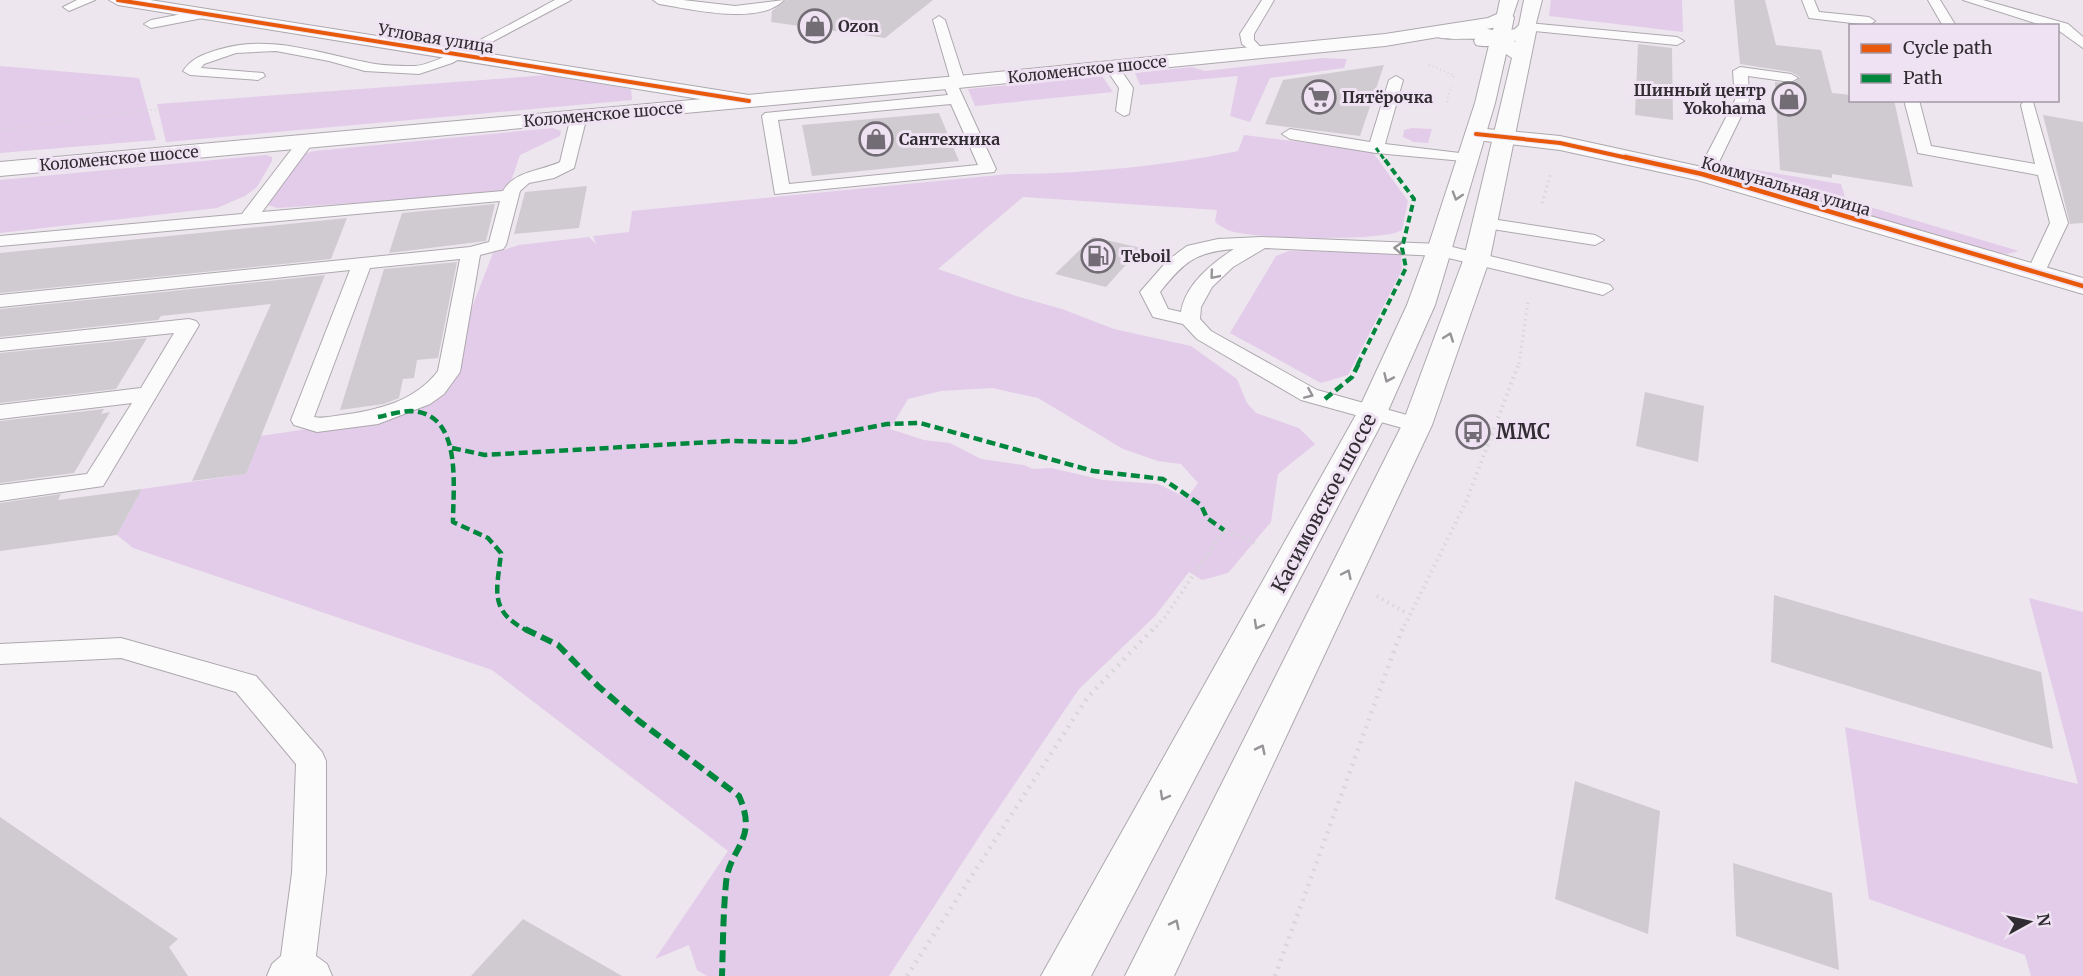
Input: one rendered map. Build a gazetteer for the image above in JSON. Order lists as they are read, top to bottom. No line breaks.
{"streets":{"main road":["Угловая улица","Коломенское шоссе","Коммунальная улица","Касимовское шоссе"]},"crossings":[["Угловая улица","Коломенское шоссе"],["Коломенское шоссе","Касимовское шоссе"],["Коммунальная улица","Касимовское шоссе"]],"places":{"shop":["Ozon","Шинный центр Yokohama","Сантехника"],"supermarket":["Пятёрочка"],"fuel station":["Teboil"],"bus stop":["ММС"]},"legend":["Cycle path","Path"],"north":"right"}
